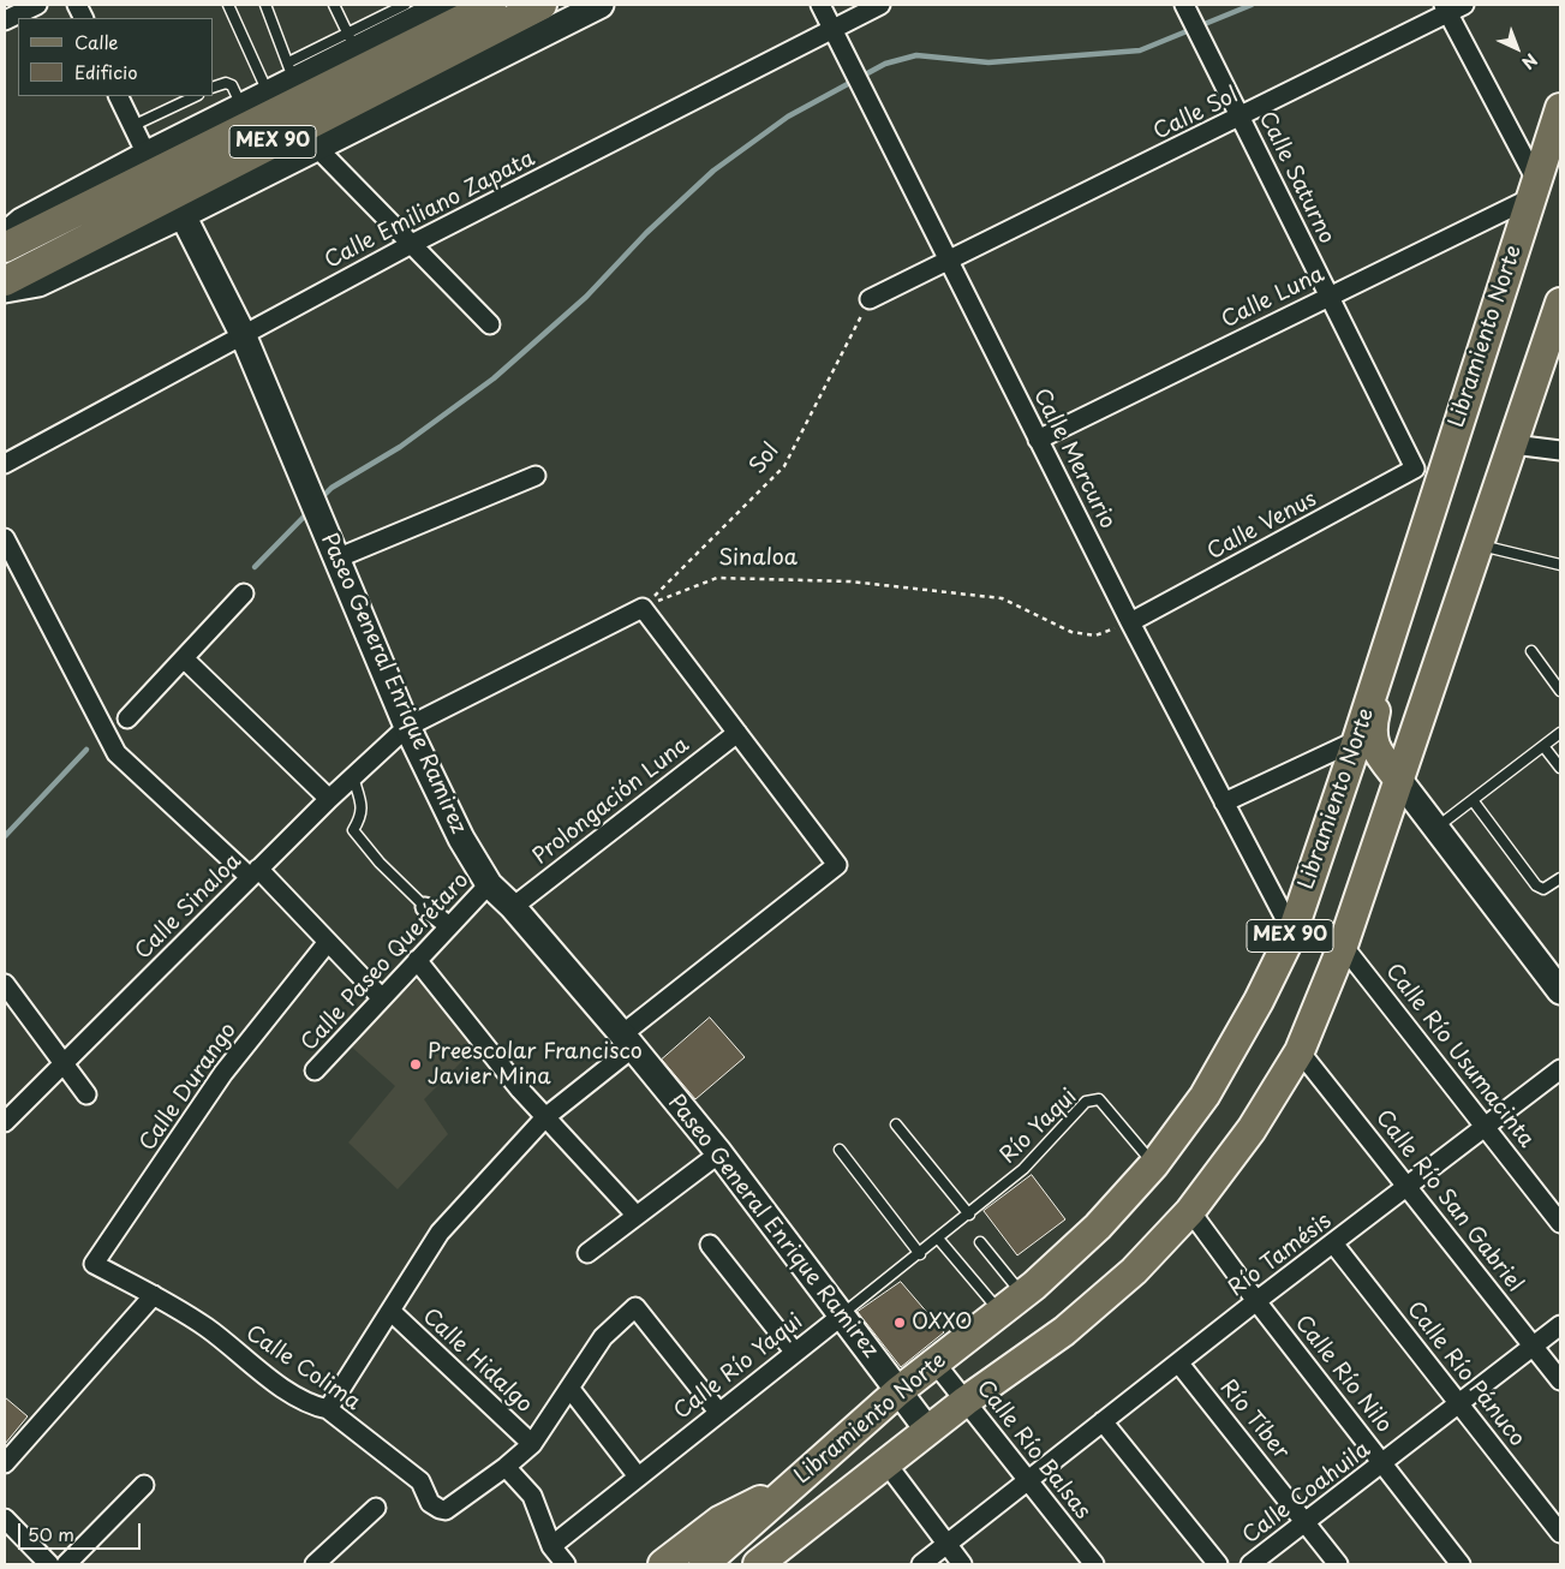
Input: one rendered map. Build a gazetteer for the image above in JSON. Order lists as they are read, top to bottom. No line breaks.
{"streets":{"main road":["MEX 90","Libramiento Norte"],"street":["Calle Sol","Calle Saturno","Calle Emiliano Zapata","Calle Luna","Calle Mercurio","Calle Venus","Paseo General Enrique Ramirez","Prolongación Luna","Calle Sinaloa","Calle Paseo Querétaro","Calle Río Usumacinta","Calle Durango","Calle Río San Gabriel","Río Tamésis","Calle Hidalgo","Calle Río Yaqui","Calle Colima","Calle Río Nilo","Calle Río Pánuco","Río Tíber","Calle Río Balsas","Calle Coahuila"],"lane":["Río Yaqui"],"path":["Sol","Sinaloa"]},"crossings":[["Calle Sol","Calle Saturno"],["Calle Sol","Sol"],["Calle Sol","Calle Mercurio"],["MEX 90","Paseo General Enrique Ramirez"],["Calle Saturno","Calle Luna"],["Calle Saturno","Calle Venus"],["Calle Emiliano Zapata","Calle Mercurio"],["Calle Emiliano Zapata","Paseo General Enrique Ramirez"],["Calle Luna","Libramiento Norte"],["Calle Luna","Calle Mercurio"],["Libramiento Norte","Calle Mercurio"],["Libramiento Norte","Paseo General Enrique Ramirez"],["Libramiento Norte","Calle Río Usumacinta"],["Libramiento Norte","Río Yaqui"],["Libramiento Norte","Calle Río San Gabriel"],["Libramiento Norte","Calle Río Nilo"],["Libramiento Norte","Calle Río Balsas"],["Sol","Sinaloa"],["Calle Mercurio","Calle Venus"],["Calle Mercurio","Sinaloa"],["Calle Venus","Sinaloa"],["Paseo General Enrique Ramirez","Prolongación Luna"],["Paseo General Enrique Ramirez","Calle Sinaloa"],["Paseo General Enrique Ramirez","Calle Paseo Querétaro"],["Paseo General Enrique Ramirez","Calle Río Yaqui"],["Calle Río Usumacinta","Río Tamésis"],["Calle Durango","Calle Colima"],["Río Yaqui","Calle Río Yaqui"],["Calle Río San Gabriel","Río Tamésis"],["Calle Río San Gabriel","Calle Coahuila"],["Río Tamésis","Calle Río Nilo"],["Río Tamésis","Calle Río Pánuco"],["Río Tamésis","Río Tíber"],["Río Tamésis","Calle Río Balsas"],["Calle Río Nilo","Calle Coahuila"],["Calle Río Pánuco","Calle Coahuila"],["Río Tíber","Calle Coahuila"]],"places":["Preescolar Francisco Javier Mina","OXXO"],"legend":["Calle","Edificio"],"scale_bar":"50 m","north":"bottom right"}
